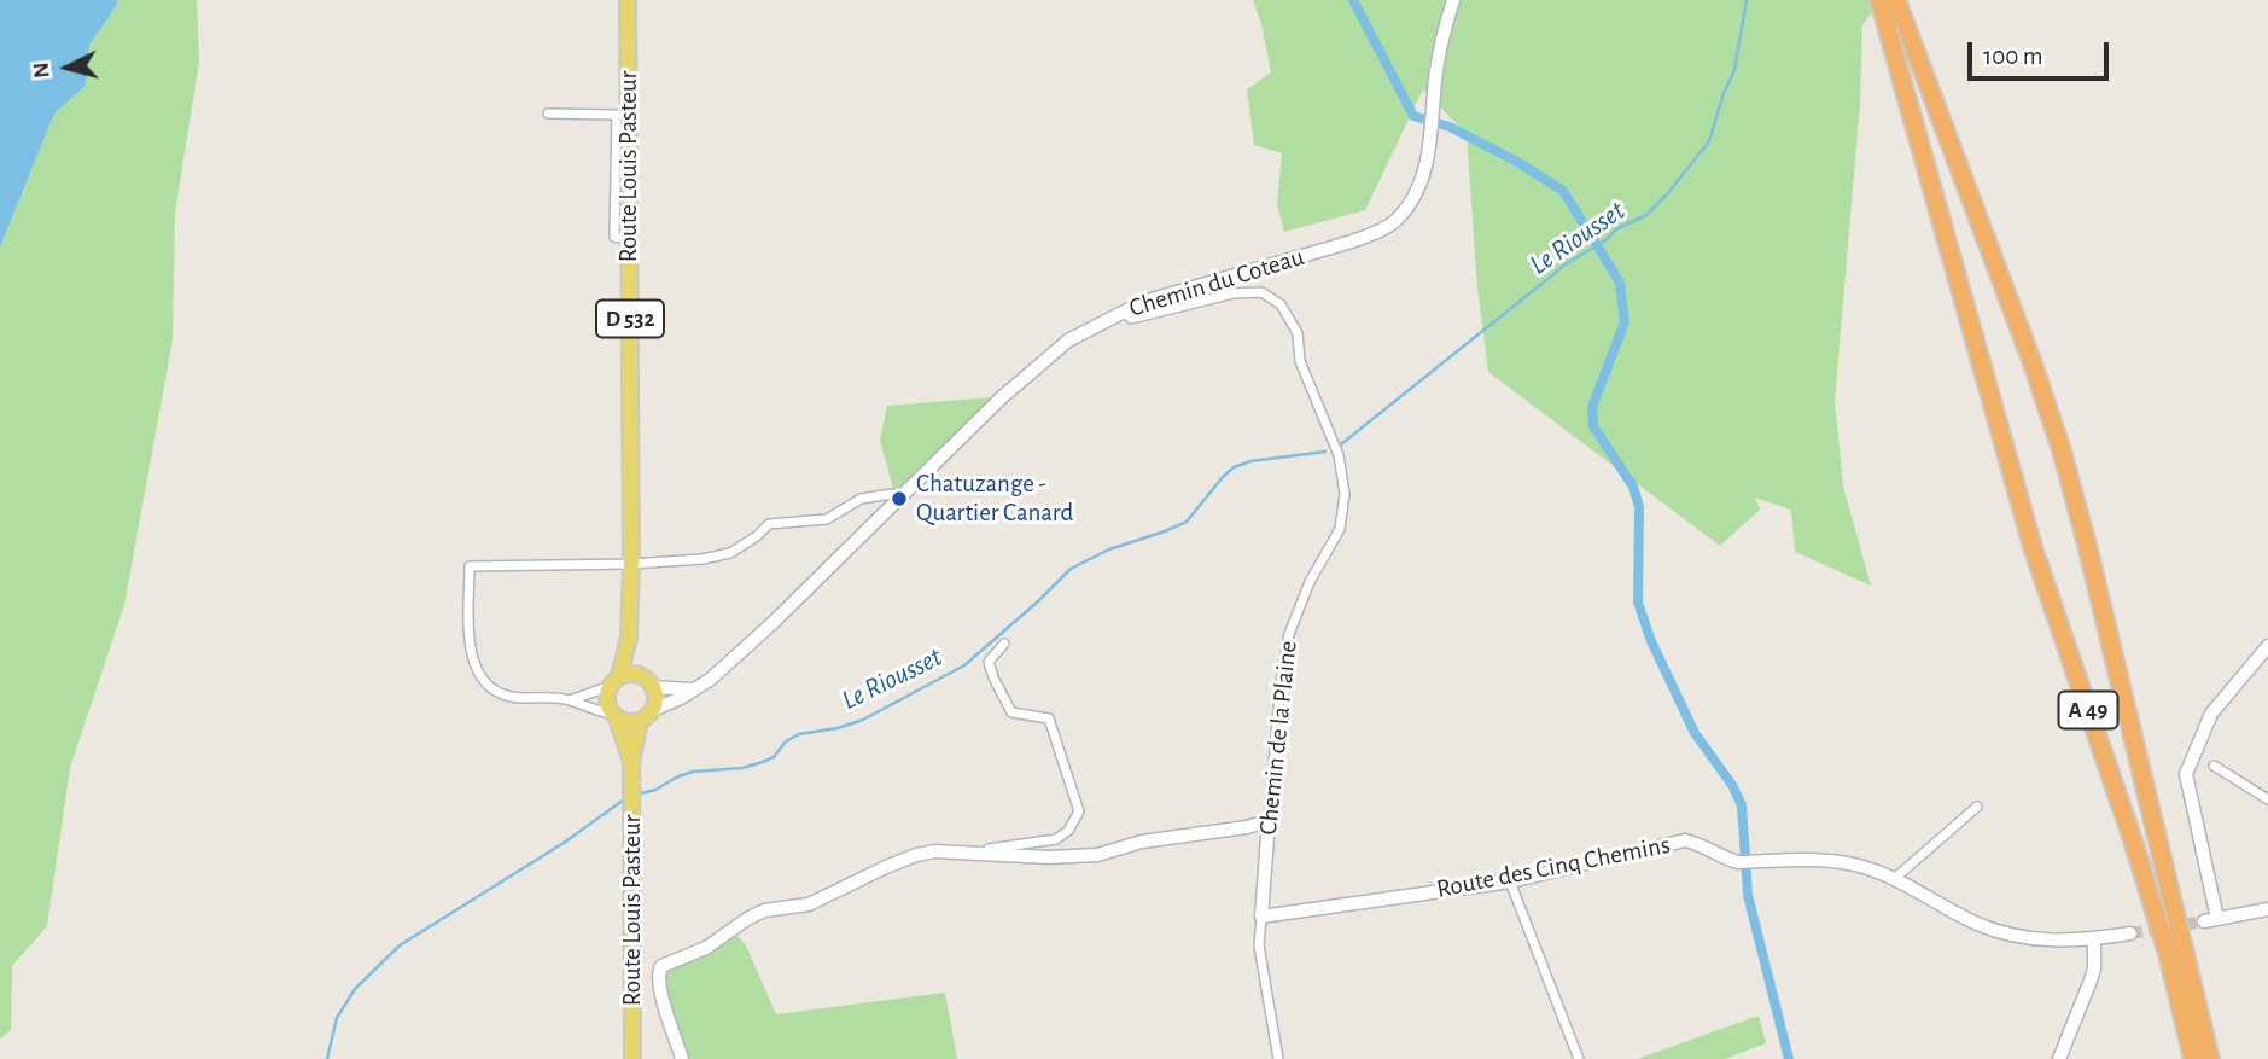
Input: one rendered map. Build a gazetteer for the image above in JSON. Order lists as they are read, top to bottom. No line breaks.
{"streets":{"highway":["A 49"],"main road":["Route Louis Pasteur","D 532"],"street":["Chemin du Coteau","Chemin de la Plaine","Route des Cinq Chemins"]},"crossings":[["Route Louis Pasteur","Chemin du Coteau"],["Chemin du Coteau","Chemin de la Plaine"],["Chemin de la Plaine","Route des Cinq Chemins"]],"water":["Le Riousset"],"places":["Chatuzange - Quartier Canard"],"scale_bar":"100 m","north":"left"}
